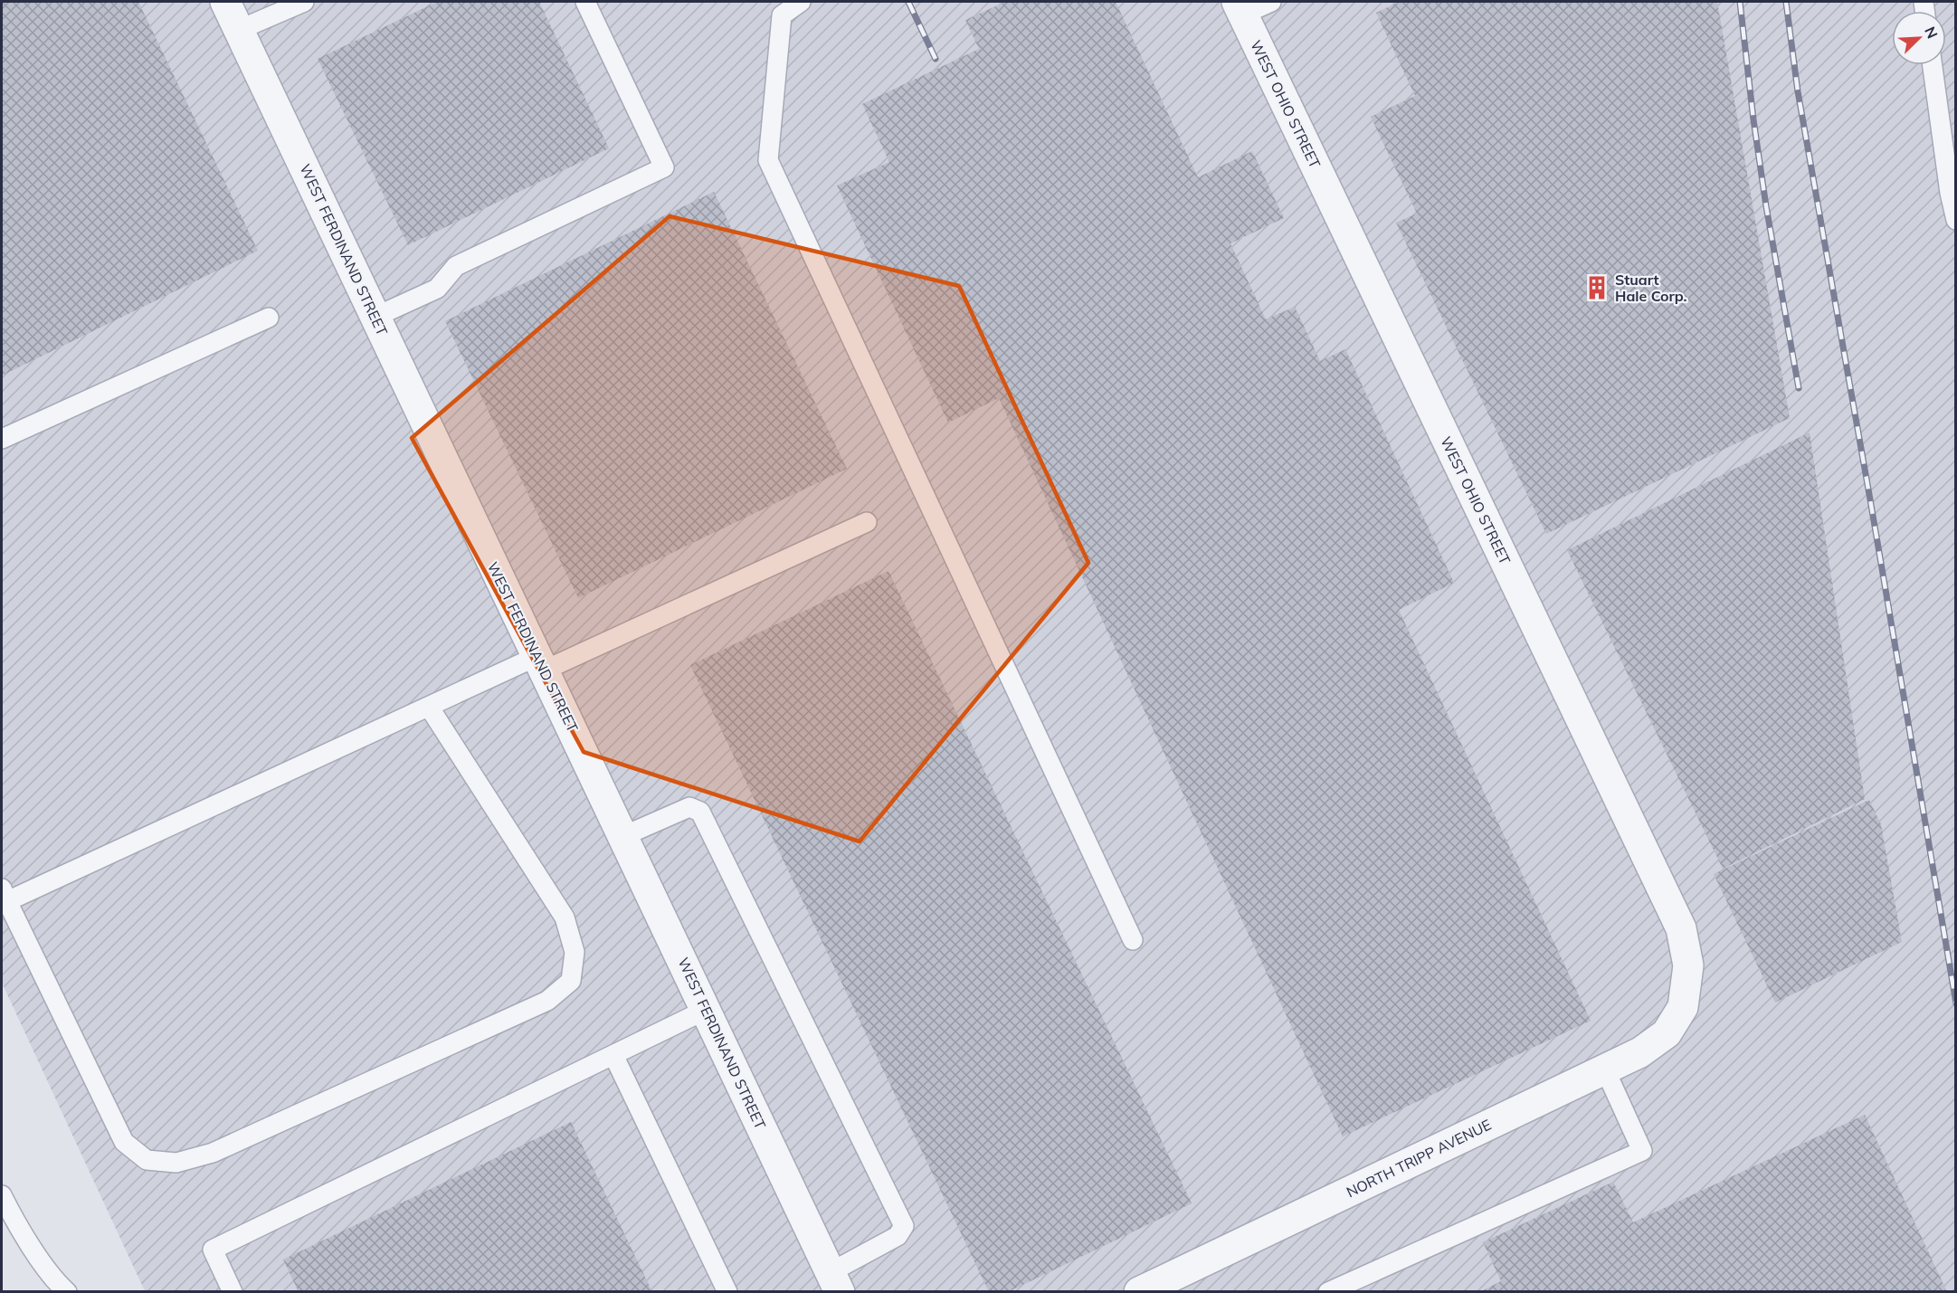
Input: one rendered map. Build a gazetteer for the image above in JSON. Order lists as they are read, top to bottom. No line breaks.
{"streets":{"street":["WEST OHIO STREET","WEST FERDINAND STREET","NORTH TRIPP AVENUE"]},"crossings":[["WEST OHIO STREET","NORTH TRIPP AVENUE"]],"places":{"building":["Stuart Hale Corp."]},"north":"top right"}
